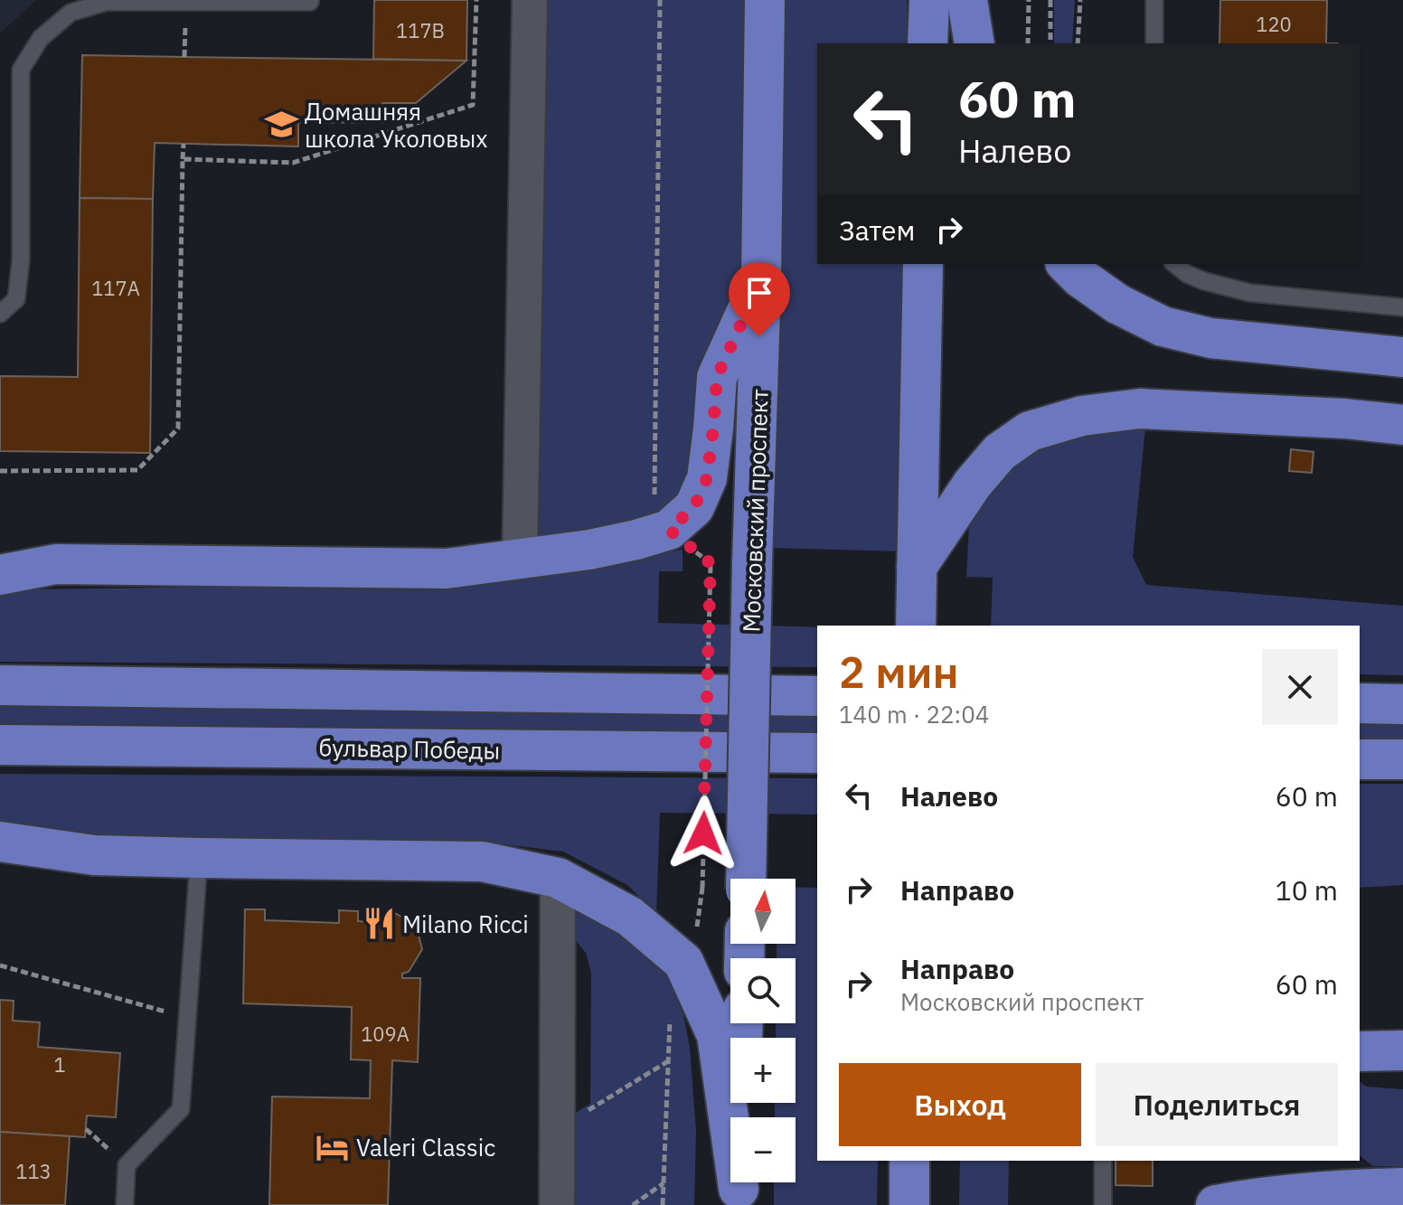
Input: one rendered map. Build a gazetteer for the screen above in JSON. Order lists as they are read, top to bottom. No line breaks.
{"streets":{"main road":["Московский проспект","бульвар Победы"]},"places":{"school or university":["Домашняя школа Уколовых"],"restaurant":["Milano Ricci"],"hotel":["Valeri Classic"]},"house_numbers":["120","117В","117А","109А","1","113"],"north":"top","page":{"turn":["60 m","Налево"],"then":"Затем","heading":["2 мин","140 m · 22:04"],"list":[{"name":"Налево","value":"60 m"},{"name":"Направо","value":"10 m"},{"name":"Направо","note":"Московский проспект","value":"60 m"}],"map_buttons":["+","−"],"buttons":["Выход","Поделиться"]}}
